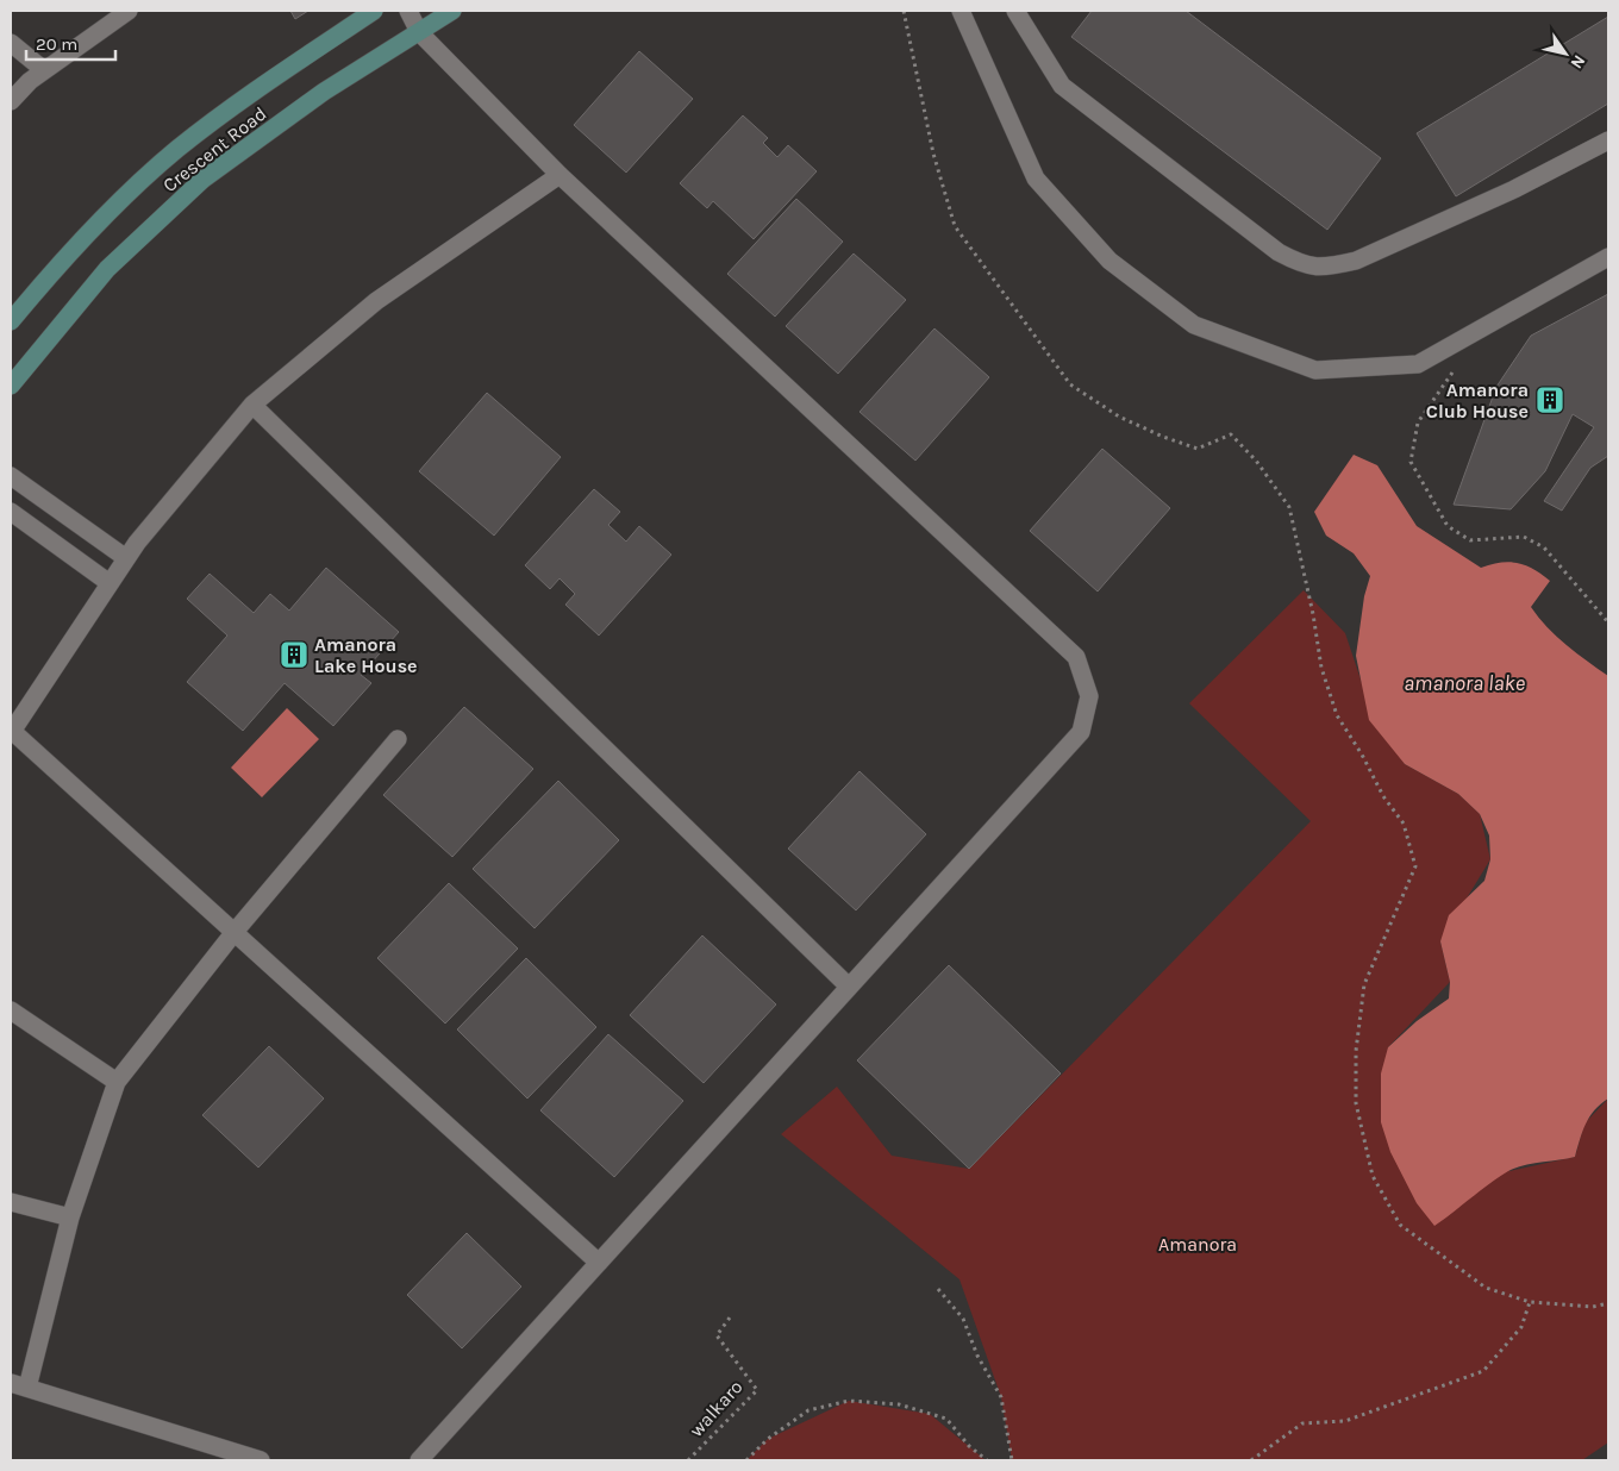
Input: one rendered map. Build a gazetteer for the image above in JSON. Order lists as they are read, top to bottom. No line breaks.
{"streets":{"main road":["Crescent Road"],"path":["walkaro"]},"water":["amanora lake"],"parks":["Amanora"],"places":{"building":["Amanora Club House","Amanora Lake House"]},"scale_bar":"20 m","north":"bottom right"}
